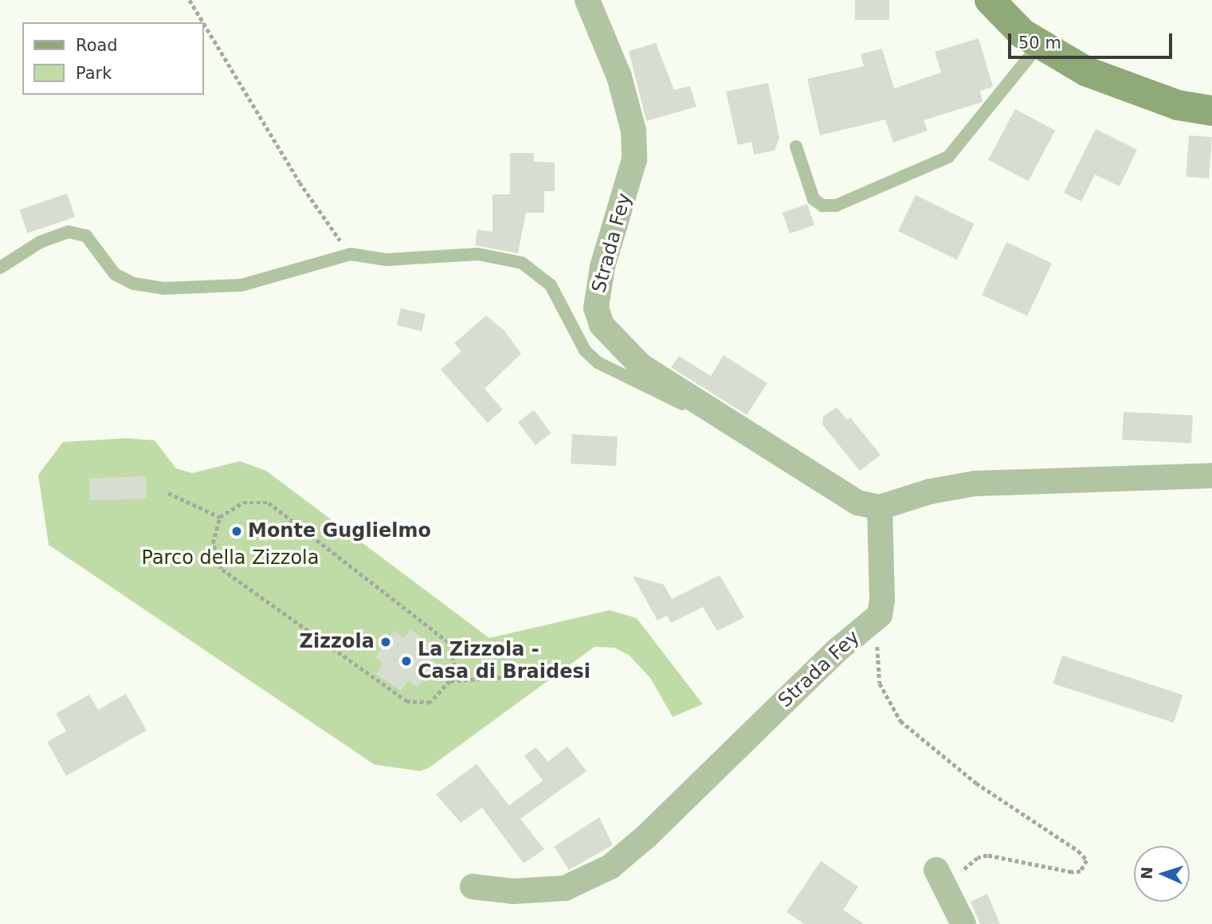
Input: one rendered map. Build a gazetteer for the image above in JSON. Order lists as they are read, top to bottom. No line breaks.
{"streets":{"street":["Strada Fey"]},"parks":["Parco della Zizzola"],"places":["Monte Guglielmo","Zizzola","La Zizzola - Casa di Braidesi"],"legend":["Road","Park"],"scale_bar":"50 m","north":"left"}
